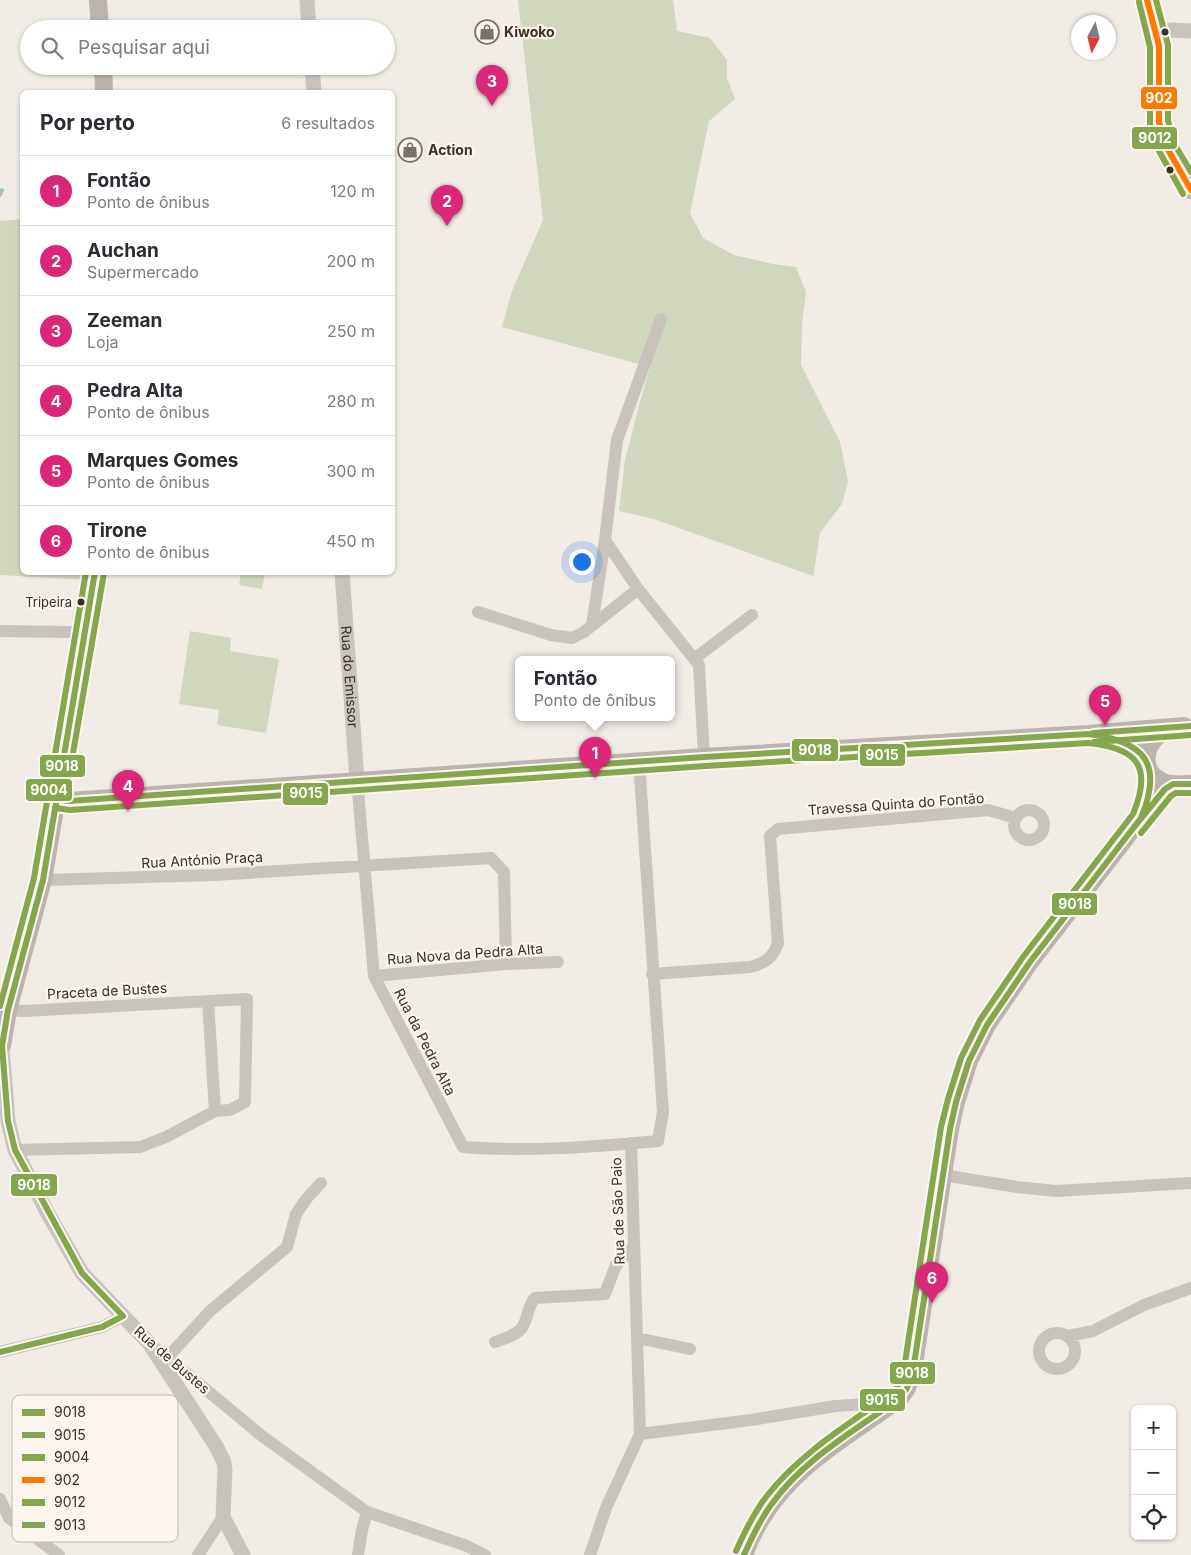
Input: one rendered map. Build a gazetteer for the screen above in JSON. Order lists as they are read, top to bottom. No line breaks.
{"streets":{"main road":["Rua de Bustes"],"street":["Rua do Emissor","Travessa Quinta do Fontão","Rua António Praça","Rua Nova da Pedra Alta","Praceta de Bustes","Rua da Pedra Alta","Rua de São Paio"]},"crossings":[["Rua do Emissor","Rua da Pedra Alta"],["Travessa Quinta do Fontão","Rua de São Paio"],["Rua António Praça","Rua Nova da Pedra Alta"],["Rua António Praça","Rua da Pedra Alta"],["Rua António Praça","Rua de Bustes"],["Rua Nova da Pedra Alta","Rua da Pedra Alta"],["Praceta de Bustes","Rua de Bustes"],["Rua da Pedra Alta","Rua de São Paio"]],"places":{"shop":["Kiwoko","Action"],"other":["Tripeira"]},"lines":["transit line 902","transit line 9013","transit line 9012","transit line 9018","transit line 9015","transit line 9004"],"legend":["9018","9015","9004","902","9012","9013"],"north":"bottom","page":{"search":"Pesquisar aqui","pins":["3","2","5","1","4","6"],"heading":["Por perto","6 resultados"],"list":[{"mark":"1","name":"Fontão","note":"Ponto de ônibus","value":"120 m"},{"mark":"2","name":"Auchan","note":"Supermercado","value":"200 m"},{"mark":"3","name":"Zeeman","note":"Loja","value":"250 m"},{"mark":"4","name":"Pedra Alta","note":"Ponto de ônibus","value":"280 m"},{"mark":"5","name":"Marques Gomes","note":"Ponto de ônibus","value":"300 m"},{"mark":"6","name":"Tirone","note":"Ponto de ônibus","value":"450 m"}],"popup":["Fontão","Ponto de ônibus"],"map_buttons":["+","−"]}}
